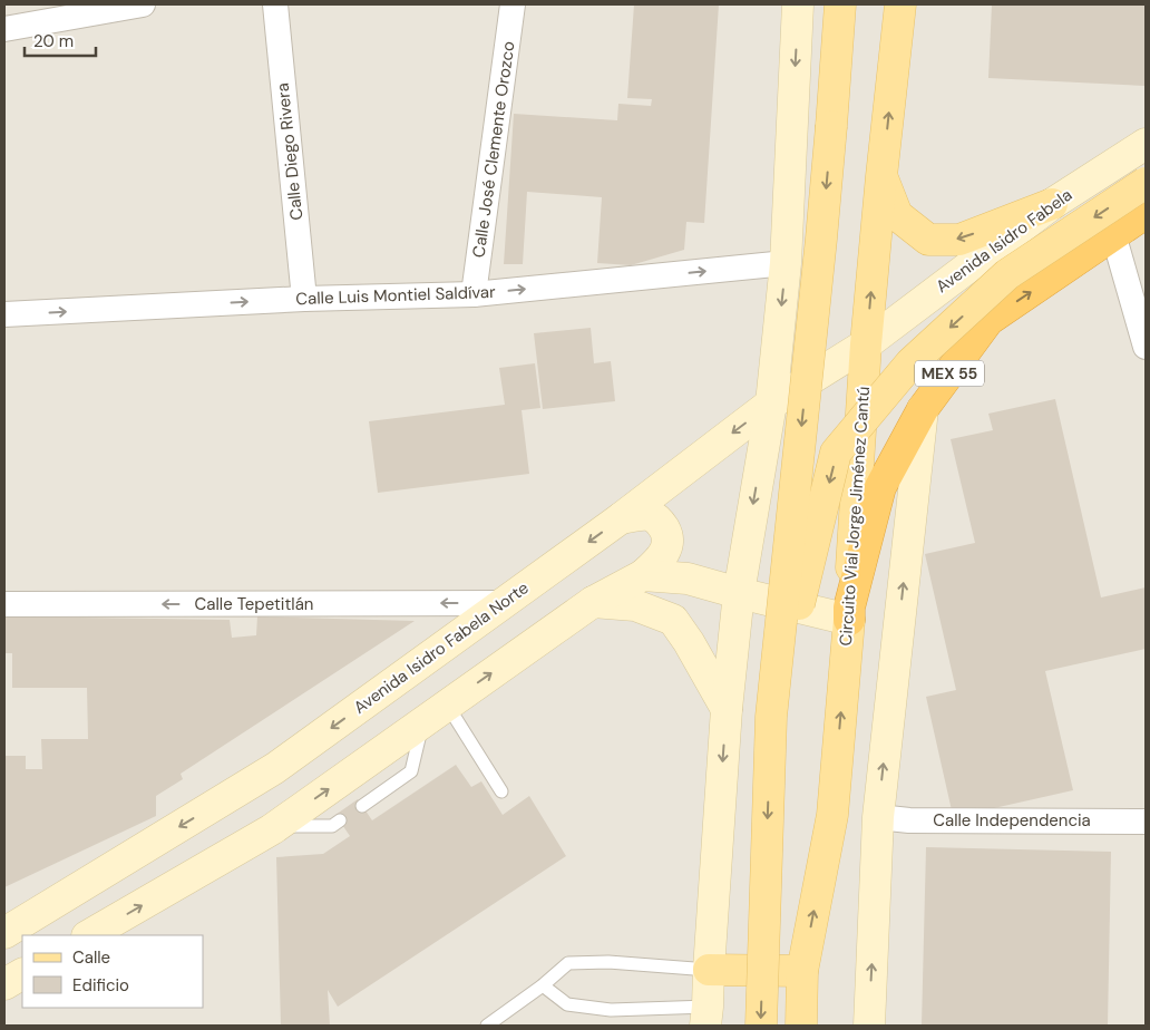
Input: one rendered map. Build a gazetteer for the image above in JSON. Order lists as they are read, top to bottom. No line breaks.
{"streets":{"highway":["MEX 55"],"main road":["Avenida Isidro Fabela","Circuito Vial Jorge Jiménez Cantú","Avenida Isidro Fabela Norte"],"street":["Calle José Clemente Orozco","Calle Diego Rivera","Calle Luis Montiel Saldívar","Calle Tepetitlán","Calle Independencia"]},"crossings":[["Calle José Clemente Orozco","Calle Luis Montiel Saldívar"],["Calle Diego Rivera","Calle Luis Montiel Saldívar"],["Avenida Isidro Fabela","Circuito Vial Jorge Jiménez Cantú"],["Avenida Isidro Fabela","Avenida Isidro Fabela Norte"],["MEX 55","Circuito Vial Jorge Jiménez Cantú"],["Circuito Vial Jorge Jiménez Cantú","Avenida Isidro Fabela Norte"],["Calle Tepetitlán","Avenida Isidro Fabela Norte"]],"one_way":["Calle Luis Montiel Saldívar","Calle Tepetitlán"],"legend":["Calle","Edificio"],"scale_bar":"20 m"}
